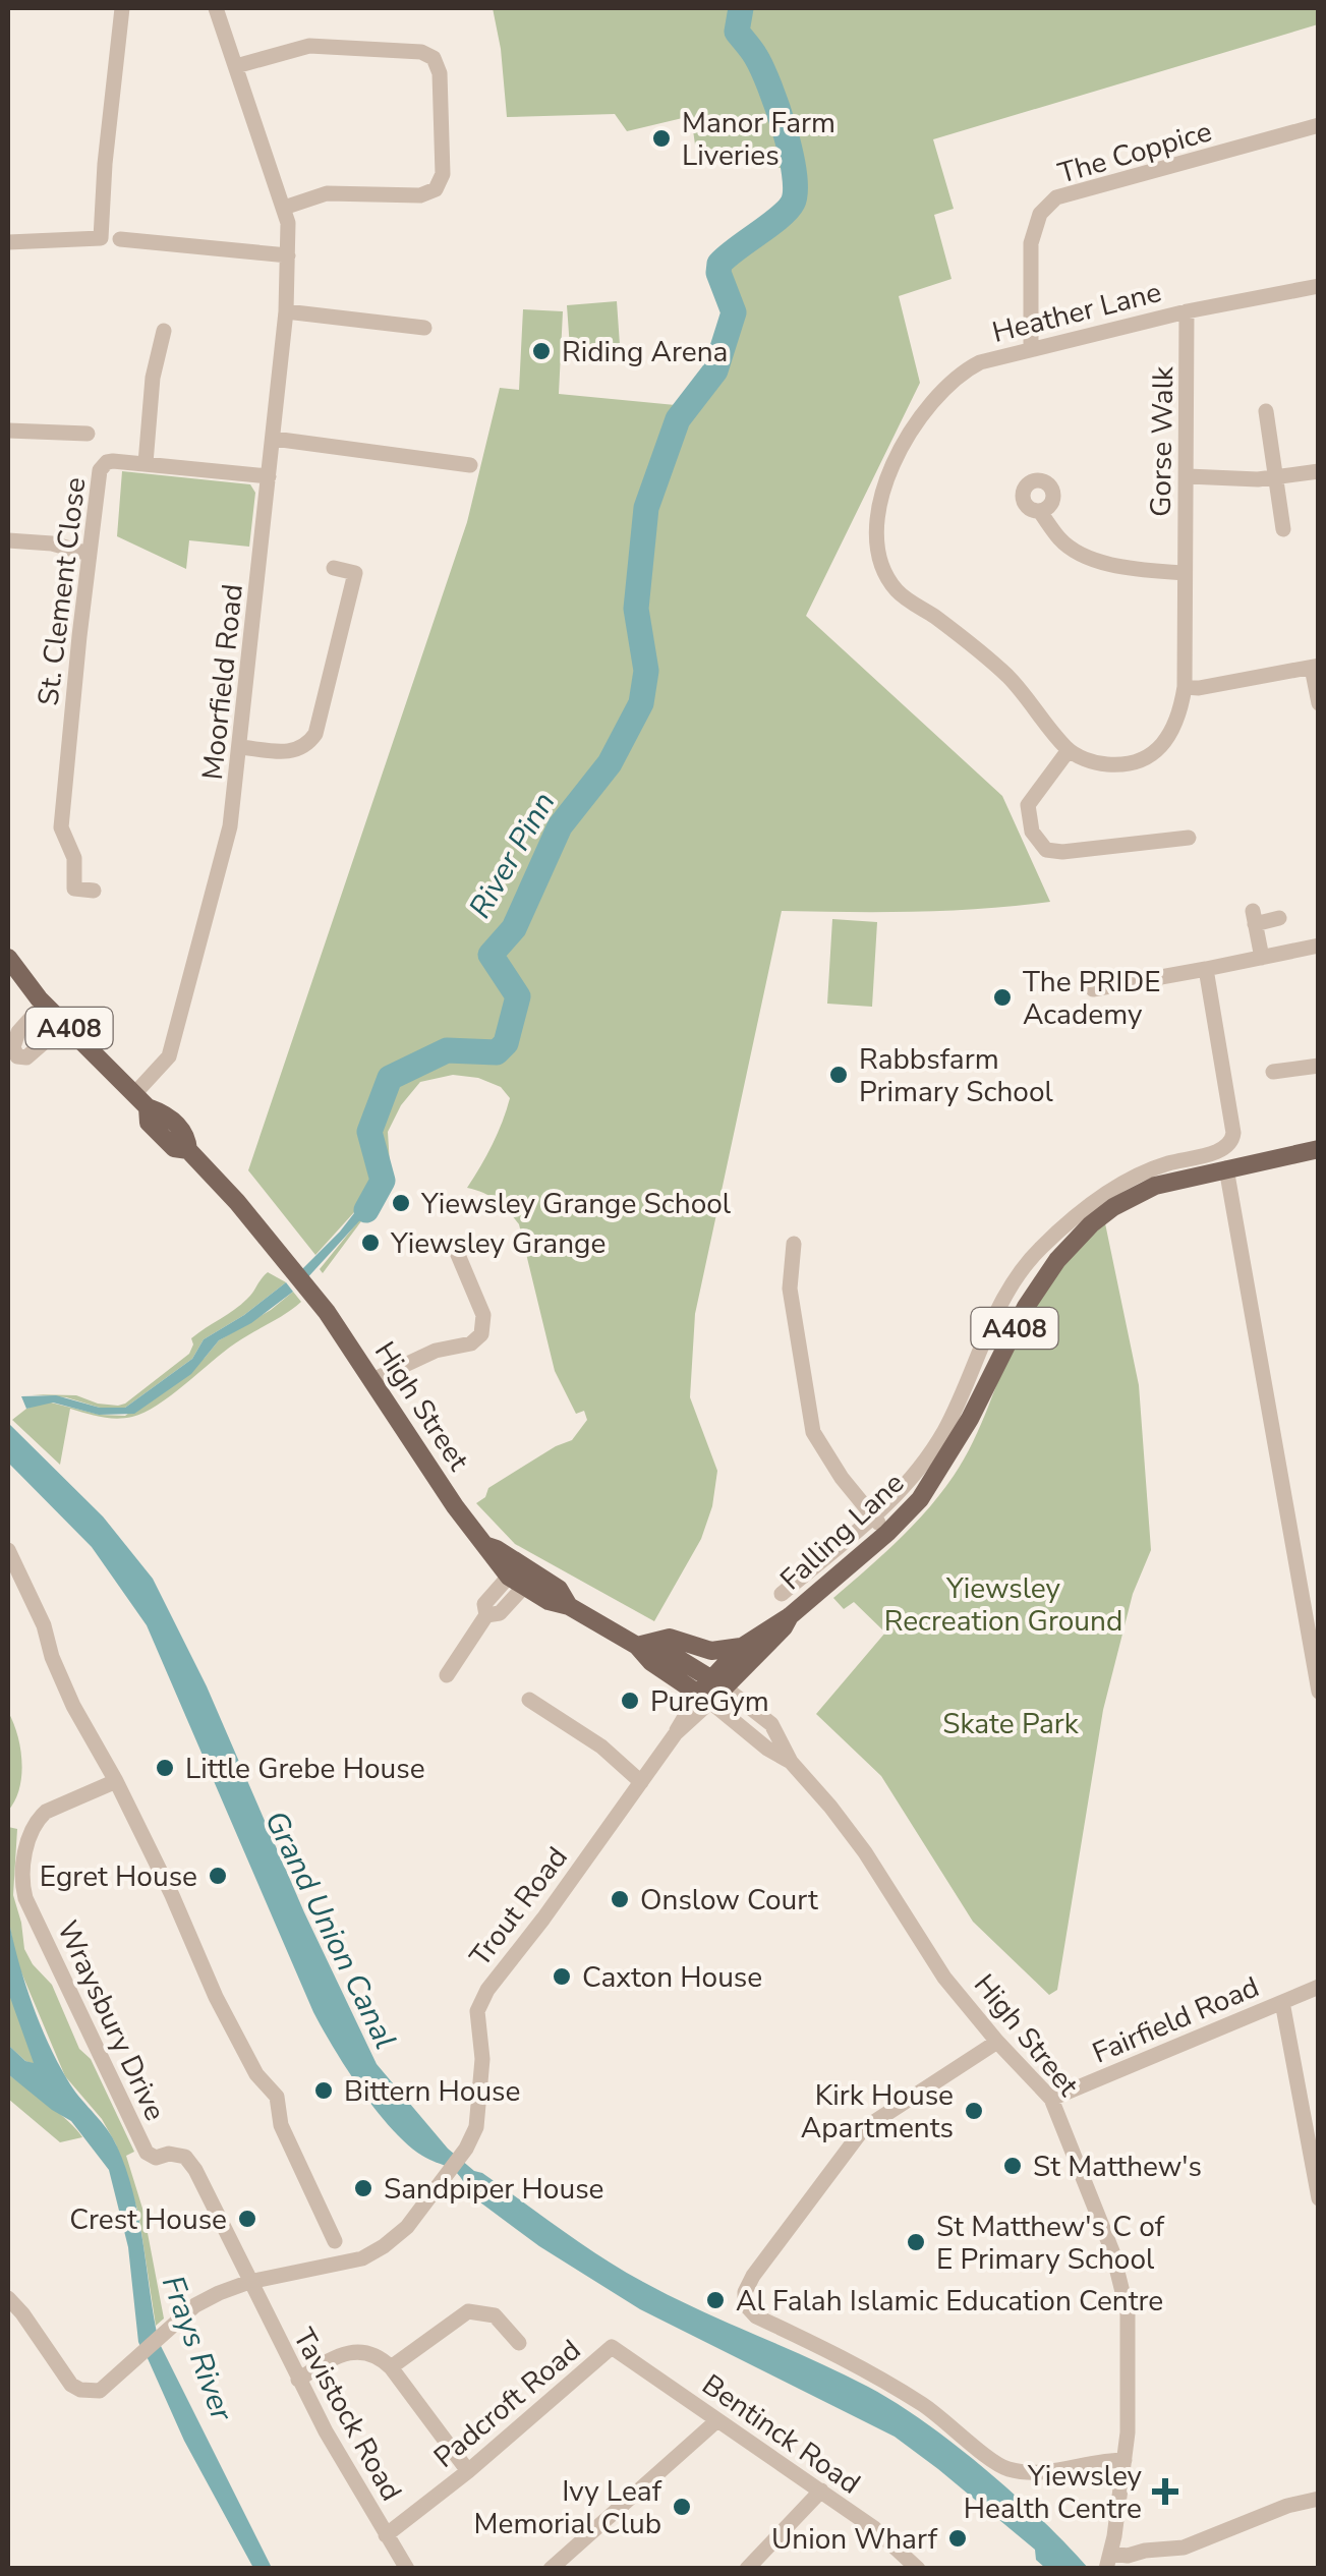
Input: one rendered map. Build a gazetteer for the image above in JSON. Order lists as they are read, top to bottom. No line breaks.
{"streets":{"main road":["A408","High Street","Falling Lane"],"street":["The Coppice","Heather Lane","Gorse Walk","St. Clement Close","Moorfield Road","Trout Road","Fairfield Road","Wraysbury Drive","Padcroft Road","Tavistock Road","Bentinck Road"]},"crossings":[["The Coppice","Heather Lane"],["Heather Lane","Gorse Walk"],["St. Clement Close","Moorfield Road"],["Moorfield Road","A408"],["Moorfield Road","High Street"],["A408","High Street"],["High Street","Falling Lane"],["High Street","Trout Road"],["High Street","Fairfield Road"],["Falling Lane","Trout Road"],["Trout Road","Wraysbury Drive"],["Trout Road","Tavistock Road"],["Wraysbury Drive","Tavistock Road"],["Padcroft Road","Tavistock Road"],["Padcroft Road","Bentinck Road"]],"water":["River Pinn","Grand Union Canal","Frays River"],"parks":["Yiewsley Recreation Ground","Skate Park"],"places":{"other":["Manor Farm Liveries","Riding Arena","The PRIDE Academy","Rabbsfarm Primary School","Yiewsley Grange School","Yiewsley Grange","PureGym","Little Grebe House","Egret House","Onslow Court","Caxton House","Bittern House","Kirk House Apartments","St Matthew's","Sandpiper House","Crest House","St Matthew's C of E Primary School","Al Falah Islamic Education Centre","Ivy Leaf Memorial Club","Union Wharf"],"health":["Yiewsley Health Centre"]}}
